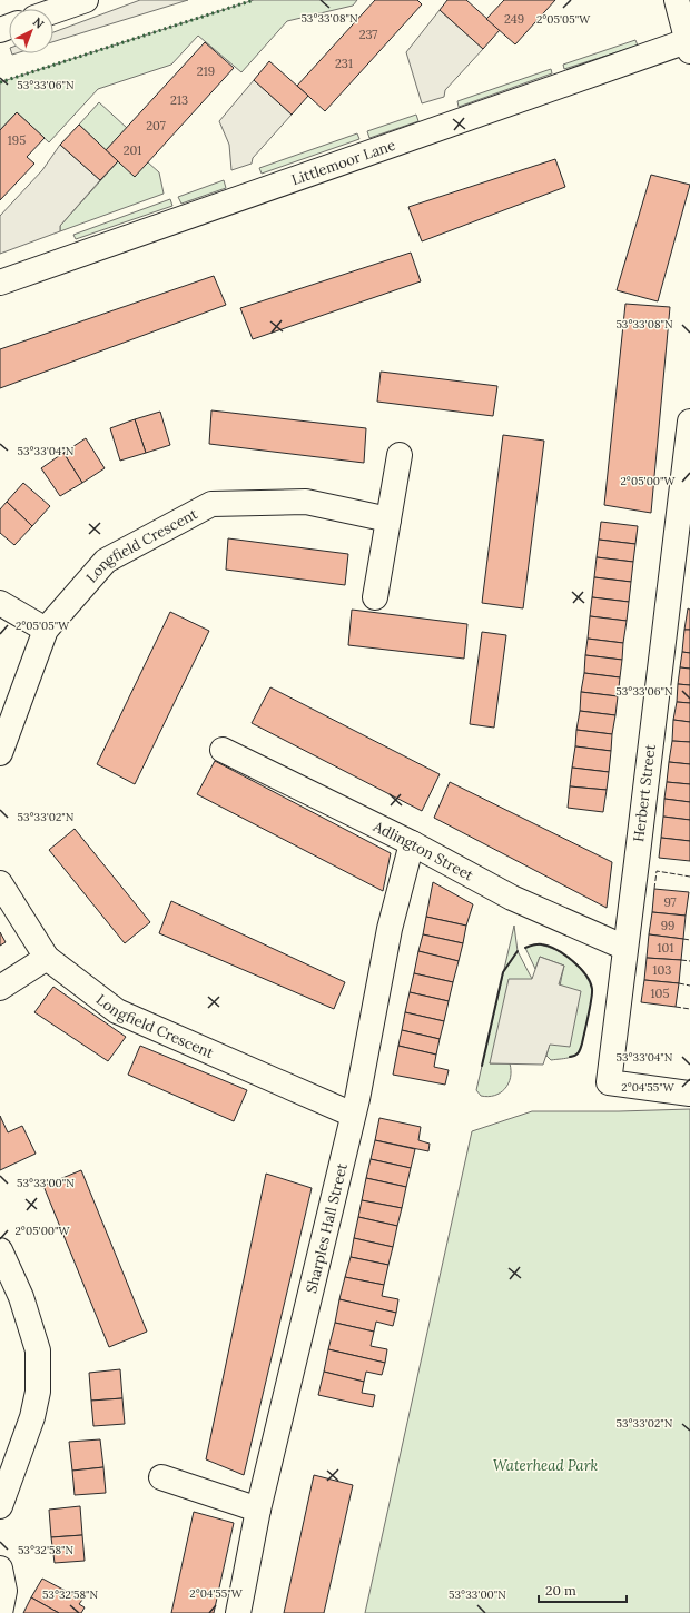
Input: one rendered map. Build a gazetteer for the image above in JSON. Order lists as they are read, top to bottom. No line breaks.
{"streets":{"street":["Littlemoor Lane","Longfield Crescent","Herbert Street","Adlington Street","Sharples Hall Street"]},"crossings":[["Longfield Crescent","Sharples Hall Street"],["Herbert Street","Adlington Street"],["Adlington Street","Sharples Hall Street"]],"parks":["Waterhead Park"],"house_numbers":["249","237","231","219","213","207","195","201","97","99","101","103","105"],"scale_bar":"20 m","north":"top right","coordinates":["53°33'08\"N","2°05'05\"W","53°33'06\"N","53°33'04\"N","2°05'00\"W","53°33'02\"N","2°04'55\"W","53°33'00\"N","53°32'58\"N"]}
